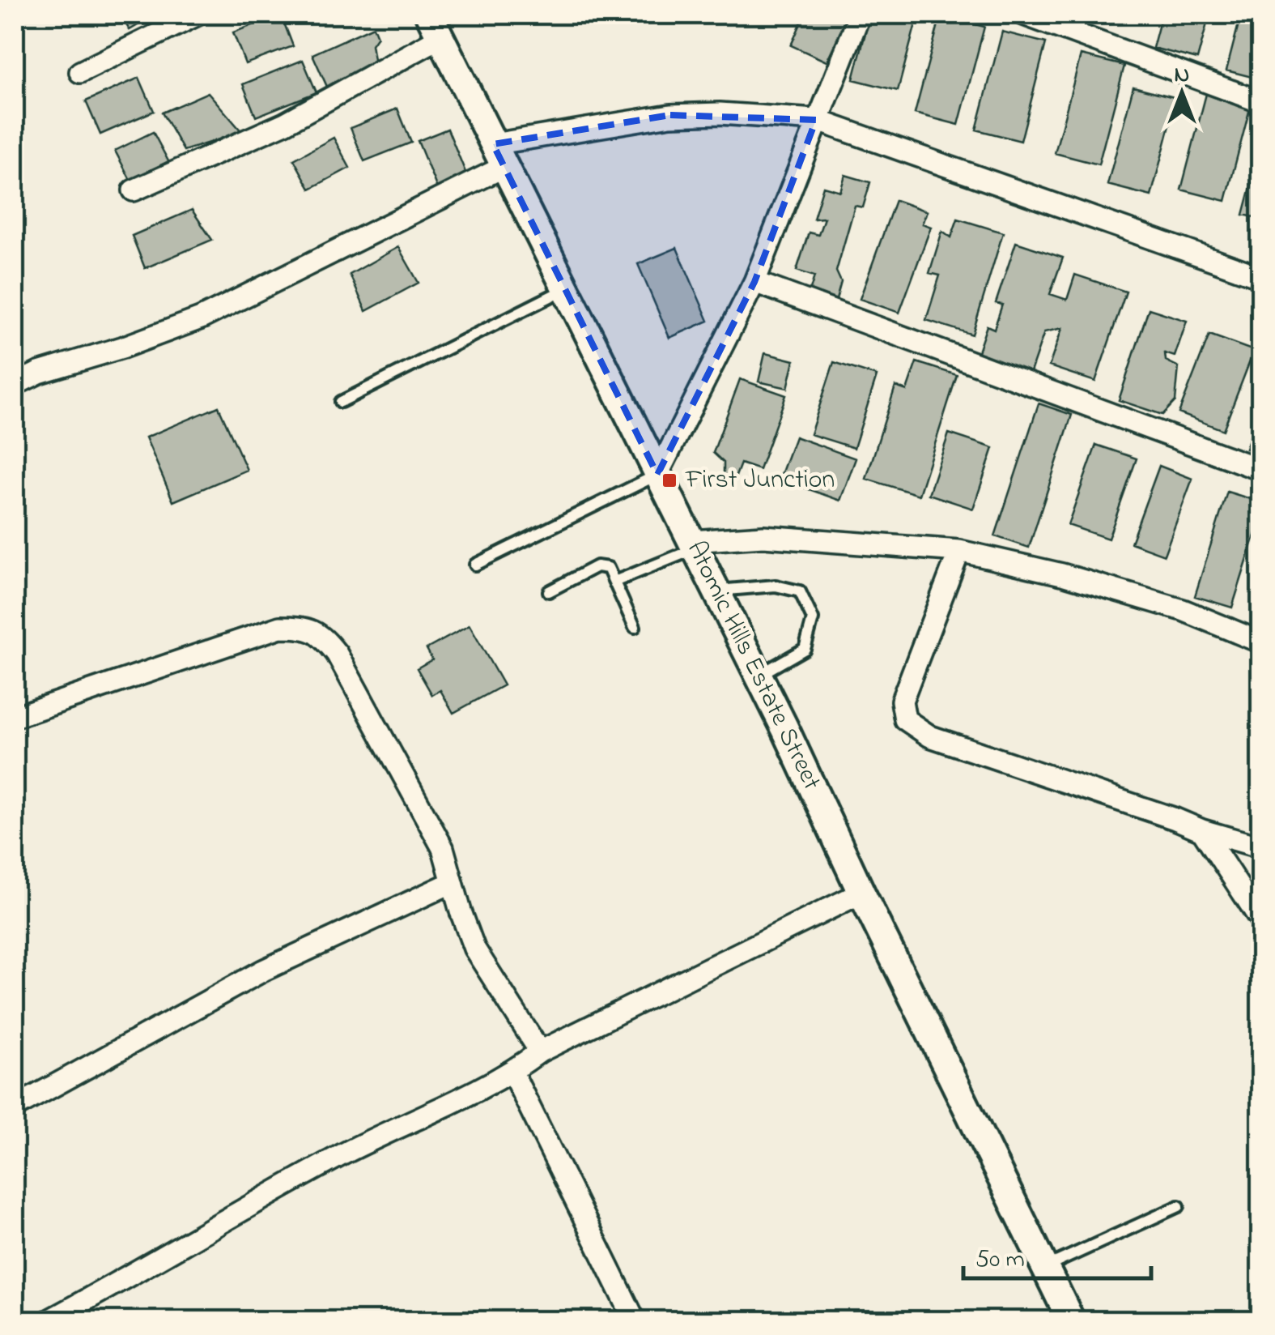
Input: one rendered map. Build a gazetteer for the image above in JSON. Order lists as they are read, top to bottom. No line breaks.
{"streets":{"street":["Atomic Hills Estate Street"]},"places":{"transit":["First Junction"]},"scale_bar":"50 m","north":"top"}
